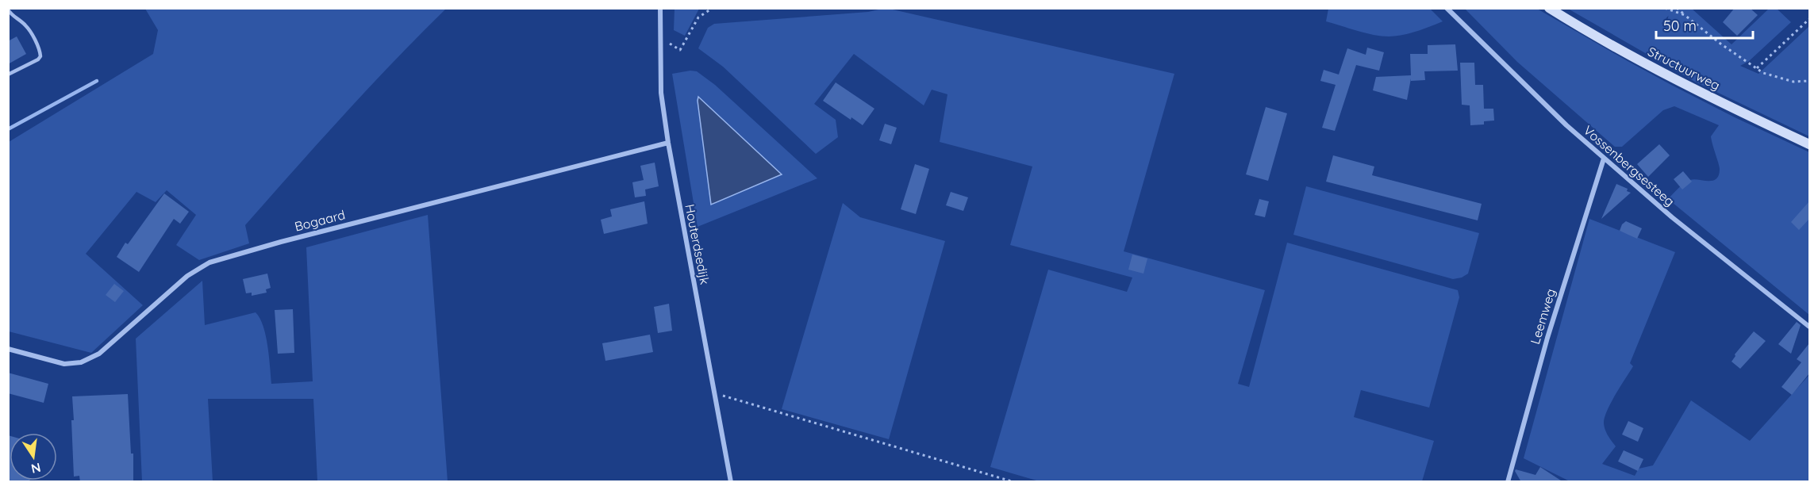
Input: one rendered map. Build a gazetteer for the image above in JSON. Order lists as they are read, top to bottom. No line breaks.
{"streets":{"main road":["Structuurweg"],"street":["Vossenbergsesteeg","Bogaard","Houterdsedijk","Leemweg"]},"crossings":[["Vossenbergsesteeg","Leemweg"],["Bogaard","Houterdsedijk"]],"scale_bar":"50 m","north":"bottom"}
